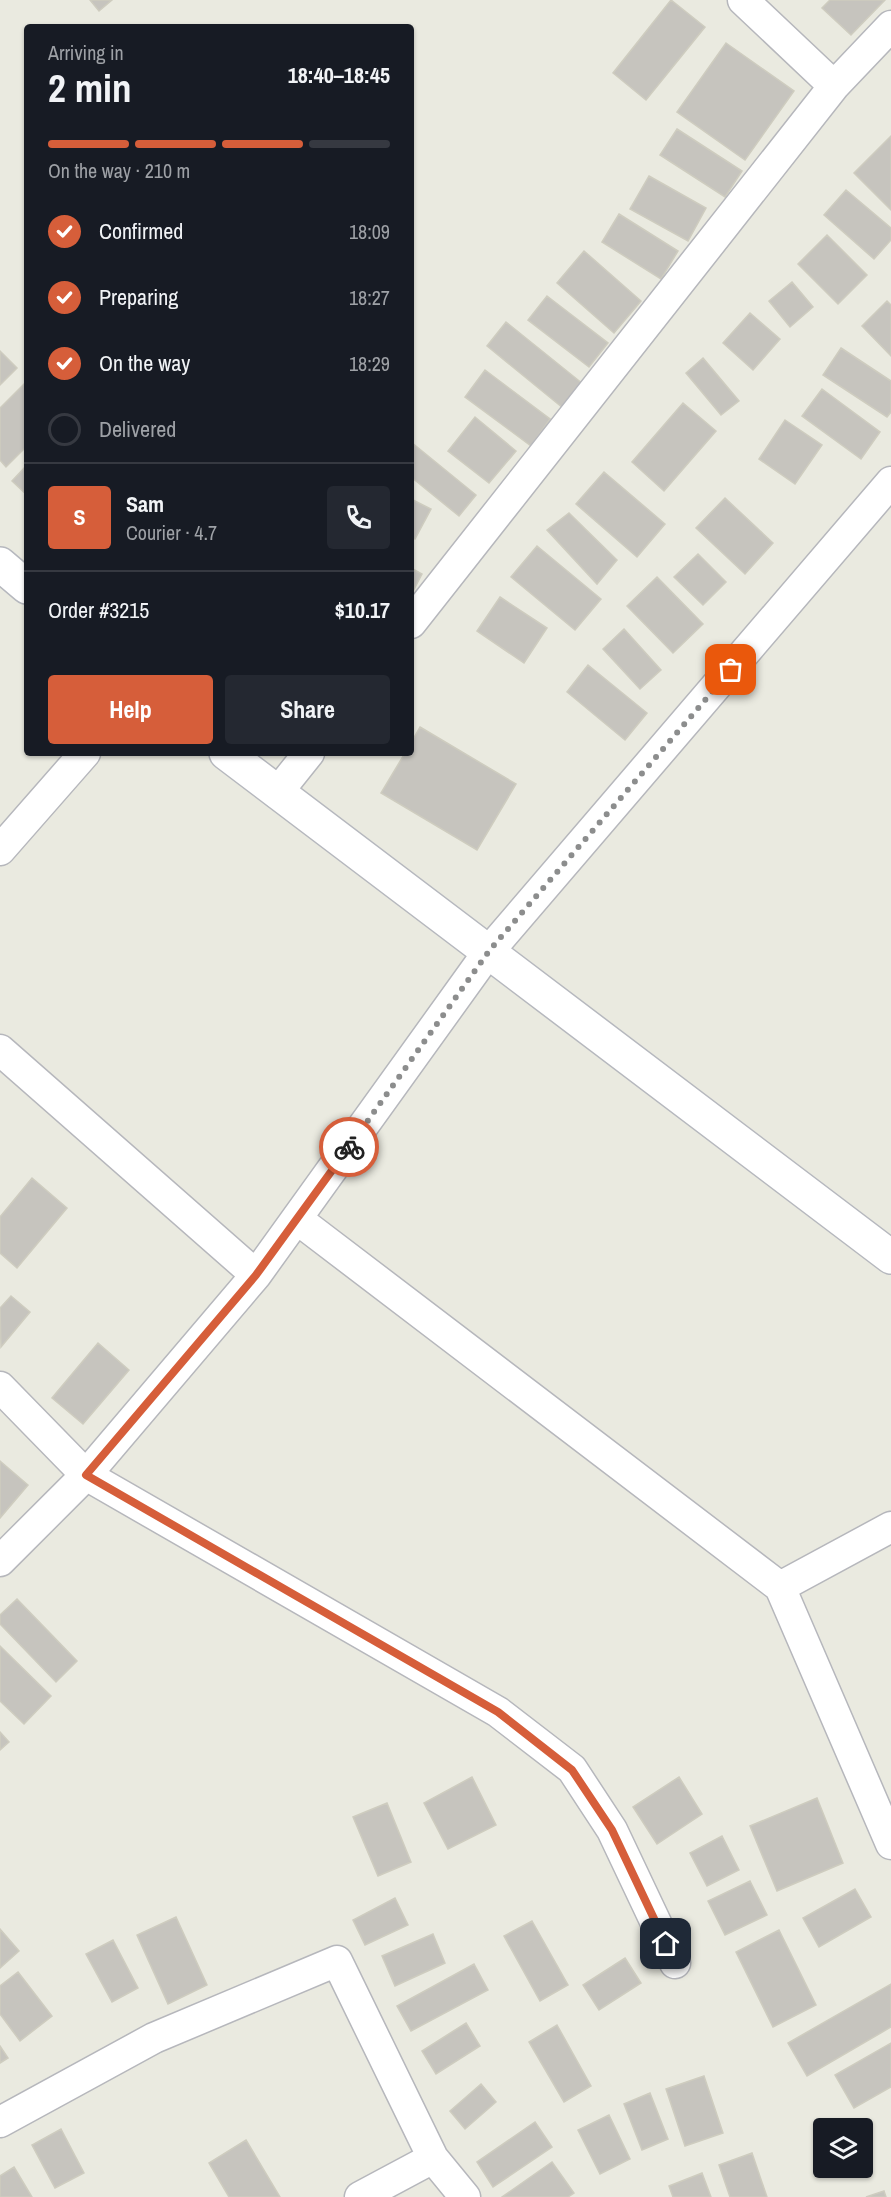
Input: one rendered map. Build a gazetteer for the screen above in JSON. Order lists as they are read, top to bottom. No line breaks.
{"page":{"heading":["2 min","Arriving in","18:40–18:45"],"panel":["Sam","Courier · 4.7","Order #3215","$10.17"],"bar":"On the way · 210 m","list":[["Confirmed","18:09"],["Preparing","18:27"],["On the way","18:29"],"Delivered"],"round":"S","buttons":["Help","Share"]}}
